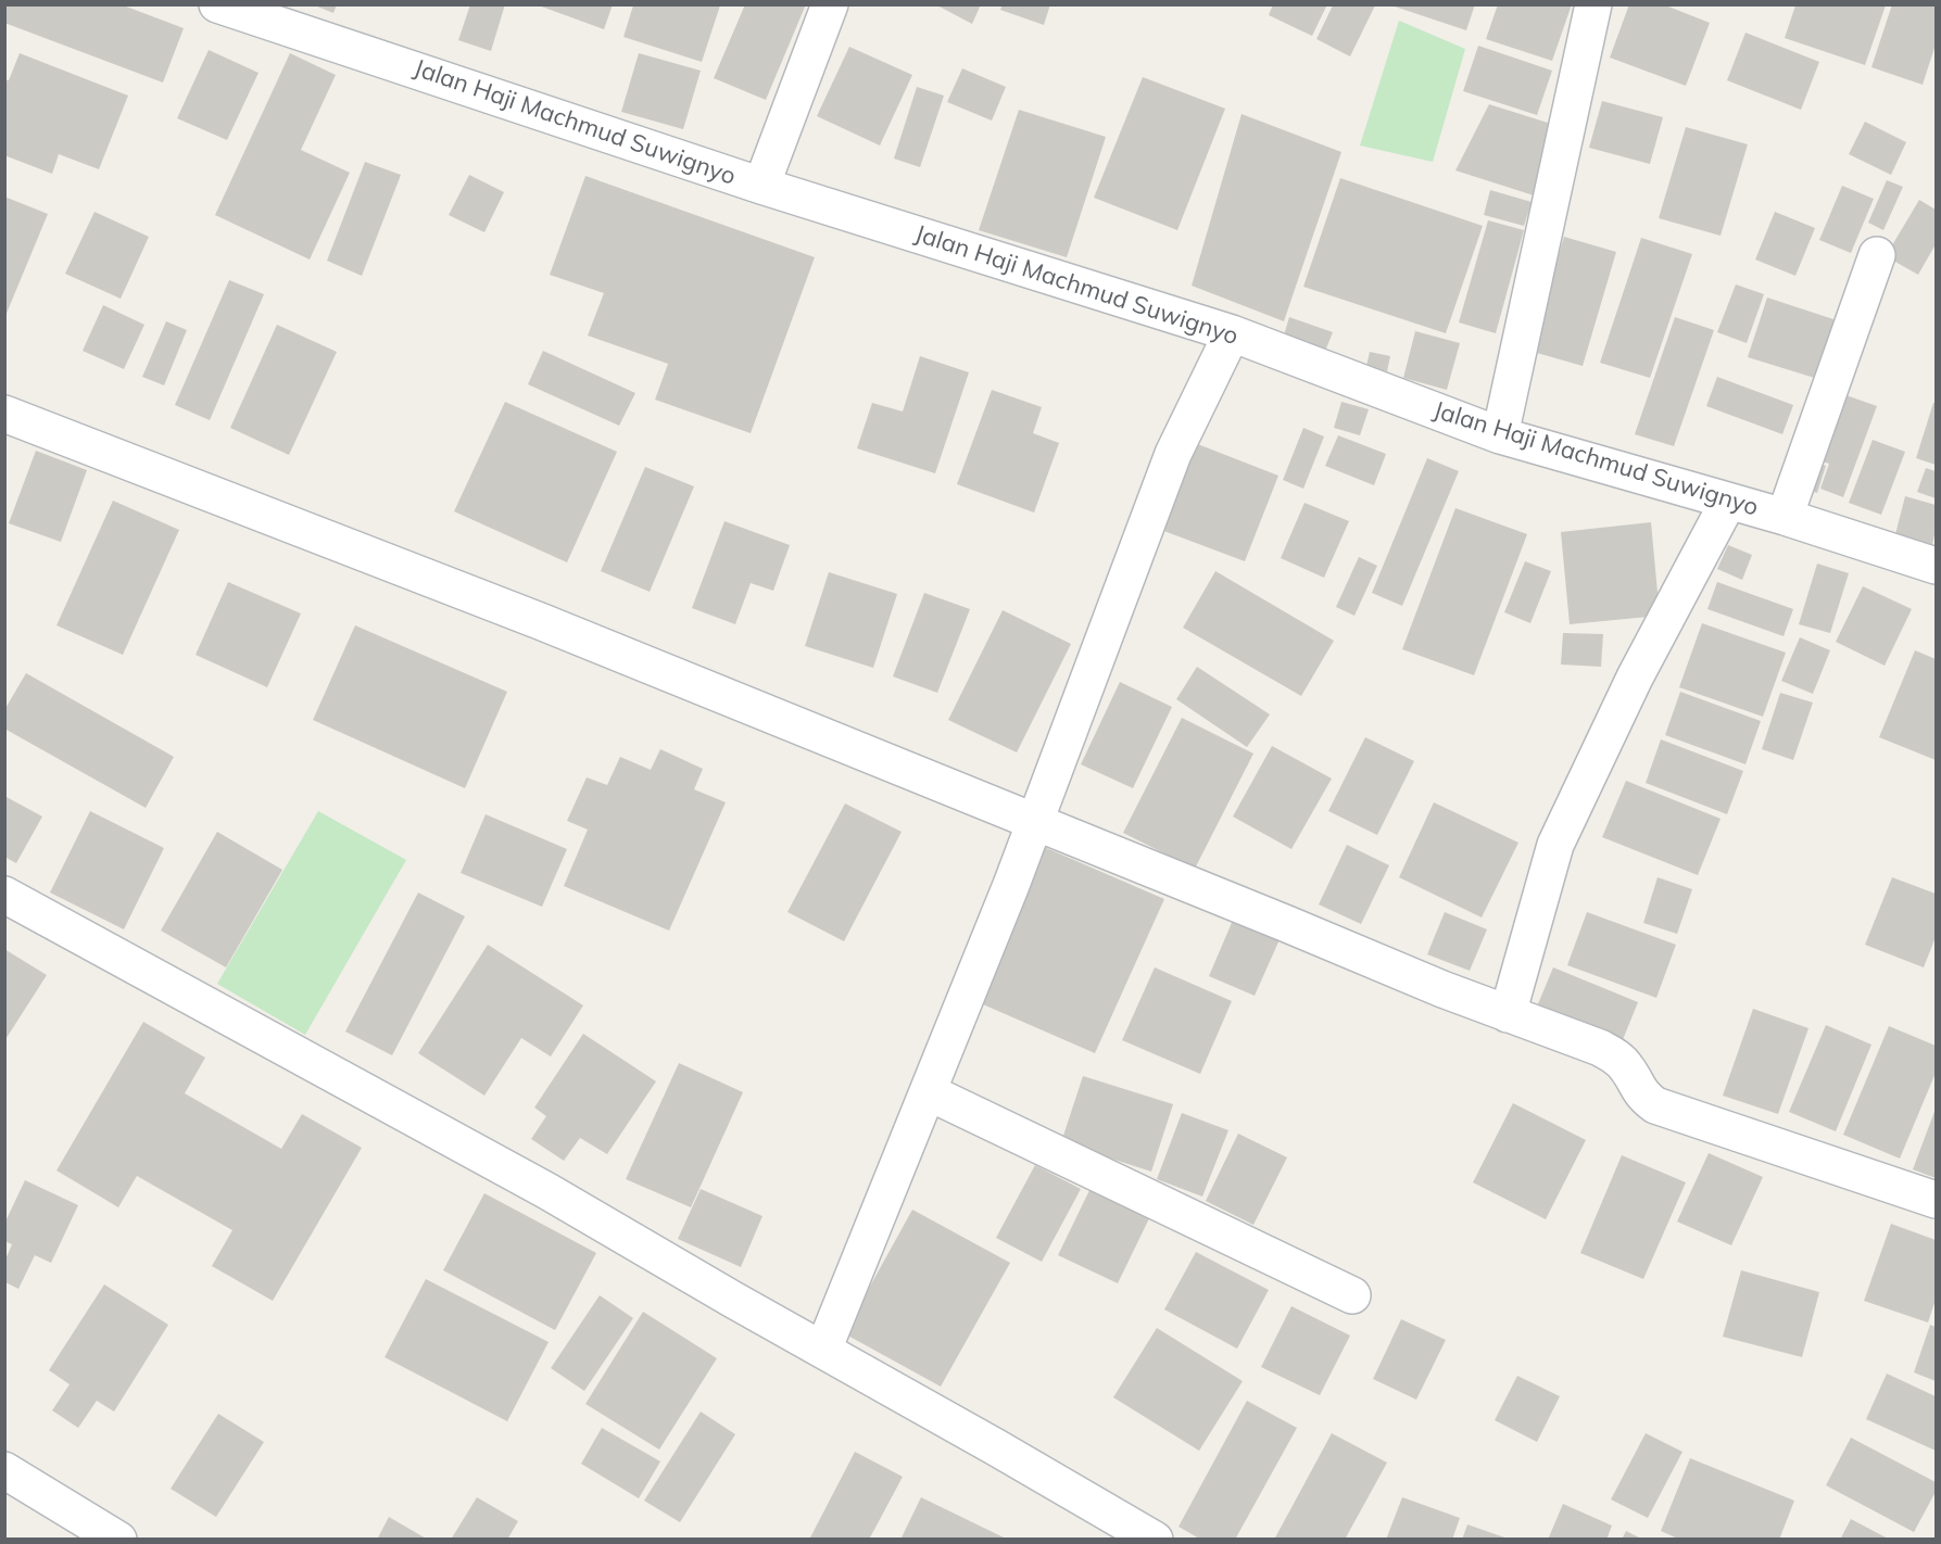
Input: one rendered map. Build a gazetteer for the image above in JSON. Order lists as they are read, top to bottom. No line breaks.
{"streets":{"street":["Jalan Haji Machmud Suwignyo"]}}
